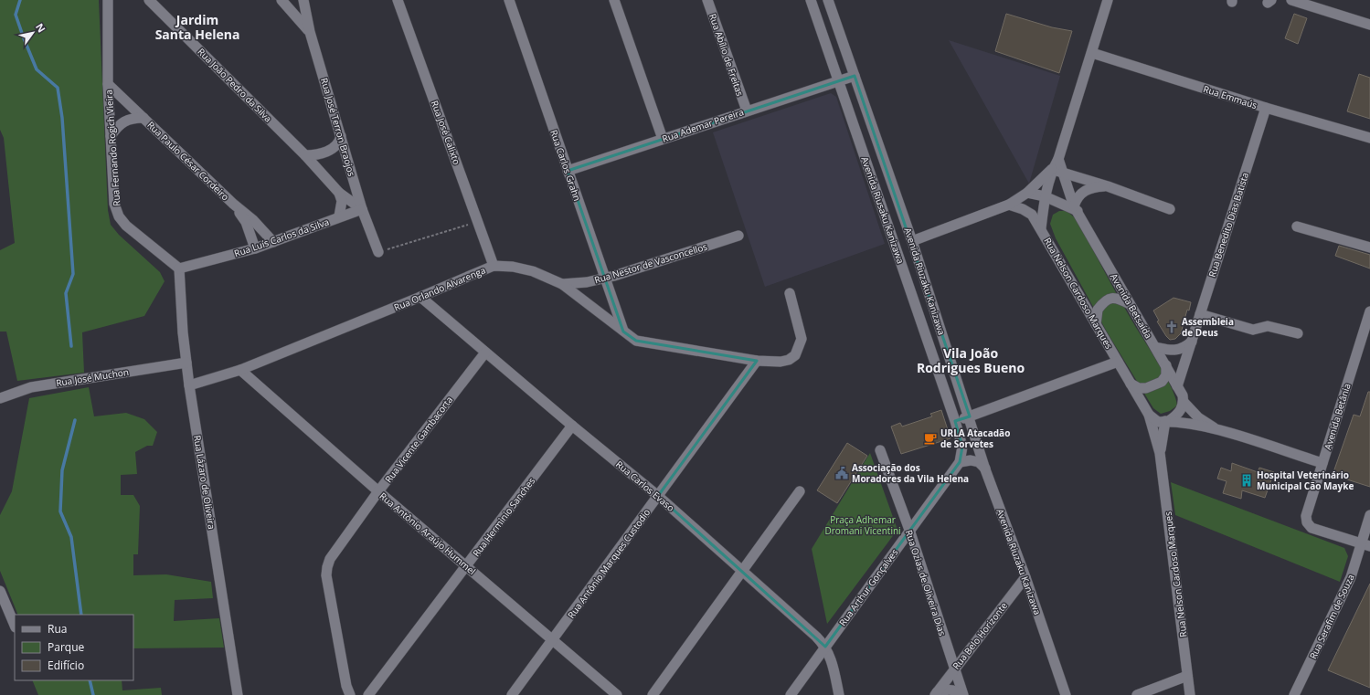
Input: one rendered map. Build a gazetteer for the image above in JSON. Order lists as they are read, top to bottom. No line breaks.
{"streets":{"street":["Rua Abílio de Freitas","Rua João Pedro da Silva","Rua Emmaús","Rua Ademar Pereira","Rua José Terron Braojos","Rua José Calixto","Rua Fernando Rogich Vieira","Rua Paulo César Cordeiro","Rua Carlos Grahn","Avenida Riusaku Kanizawa","Rua Benedito Dias Batista","Rua Luís Carlos da Silva","Rua Nestor de Vasconcellos","Avenida Riuzaku Kanizawa","Rua Orlando Alvarenga","Rua Nelson Cardoso Marques","Avenida Betsaída","Rua José Muchon","Avenida Betânia","Rua Vicente Gambacorta","Rua Lázaro de Oliveira","Rua Carlos Evaso","Rua Herminio Sanches","Rua Antônio Araújo Hummel","Rua Antônio Marques Custodio","Rua Ozias de Oliveira Dias","Rua Arthur Gonçalves","Rua Serafim de Souza","Rua Belo Horizonte"]},"crossings":[["Rua Abílio de Freitas","Rua Ademar Pereira"],["Rua João Pedro da Silva","Rua José Terron Braojos"],["Rua João Pedro da Silva","Rua Luís Carlos da Silva"],["Rua Emmaús","Rua Benedito Dias Batista"],["Rua Ademar Pereira","Rua Carlos Grahn"],["Rua Ademar Pereira","Avenida Riusaku Kanizawa"],["Rua José Terron Braojos","Rua Luís Carlos da Silva"],["Rua José Calixto","Rua Orlando Alvarenga"],["Rua Fernando Rogich Vieira","Rua Paulo César Cordeiro"],["Rua Fernando Rogich Vieira","Rua Luís Carlos da Silva"],["Rua Fernando Rogich Vieira","Rua Lázaro de Oliveira"],["Rua Paulo César Cordeiro","Rua Luís Carlos da Silva"],["Rua Carlos Grahn","Rua Nestor de Vasconcellos"],["Rua Carlos Grahn","Rua Orlando Alvarenga"],["Rua Benedito Dias Batista","Avenida Betsaída"],["Rua Luís Carlos da Silva","Rua Lázaro de Oliveira"],["Rua Nestor de Vasconcellos","Rua Orlando Alvarenga"],["Avenida Riuzaku Kanizawa","Rua Belo Horizonte"],["Rua Orlando Alvarenga","Rua Lázaro de Oliveira"],["Rua Orlando Alvarenga","Rua Carlos Evaso"],["Rua Orlando Alvarenga","Rua Antônio Araújo Hummel"],["Rua Orlando Alvarenga","Rua Antônio Marques Custodio"],["Rua Nelson Cardoso Marques","Avenida Betsaída"],["Avenida Betsaída","Avenida Betânia"],["Rua José Muchon","Rua Lázaro de Oliveira"],["Avenida Betânia","Rua Serafim de Souza"],["Rua Vicente Gambacorta","Rua Carlos Evaso"],["Rua Vicente Gambacorta","Rua Antônio Araújo Hummel"],["Rua Carlos Evaso","Rua Herminio Sanches"],["Rua Carlos Evaso","Rua Antônio Marques Custodio"],["Rua Carlos Evaso","Rua Arthur Gonçalves"],["Rua Herminio Sanches","Rua Antônio Araújo Hummel"],["Rua Antônio Araújo Hummel","Rua Antônio Marques Custodio"],["Rua Ozias de Oliveira Dias","Rua Arthur Gonçalves"],["Rua Ozias de Oliveira Dias","Rua Belo Horizonte"]],"districts":["Jardim Santa Helena","Vila João Rodrigues Bueno"],"parks":["Praça Adhemar Dromani Vicentini"],"places":{"church":["Assembleia de Deus"],"cafe":["URLA Atacadão de Sorvetes"],"public building":["Associação dos Moradores da Vila Helena"],"building":["Hospital Veterinário Municipal Cão Mayke"]},"legend":["Rua","Parque","Edifício"],"north":"top right"}
